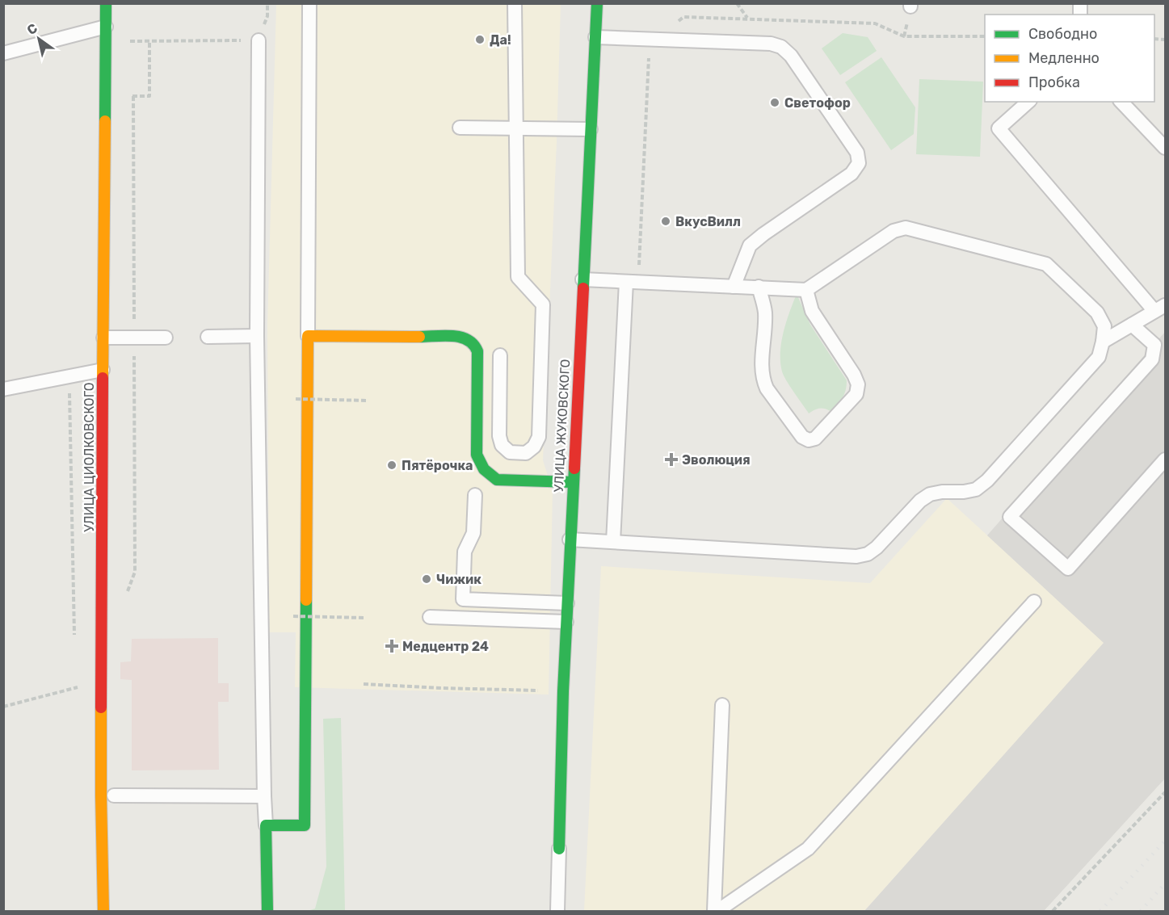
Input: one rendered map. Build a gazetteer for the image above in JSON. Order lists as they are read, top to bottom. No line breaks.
{"streets":{"street":["УЛИЦА ЖУКОВСКОГО","УЛИЦА ЦИОЛКОВСКОГО"]},"places":{"other":["Да!","Светофор","ВкусВилл","Пятёрочка","Чижик"],"health":["Эволюция","Медцентр 24"]},"legend":["Свободно","Медленно","Пробка"],"north":"top left"}
